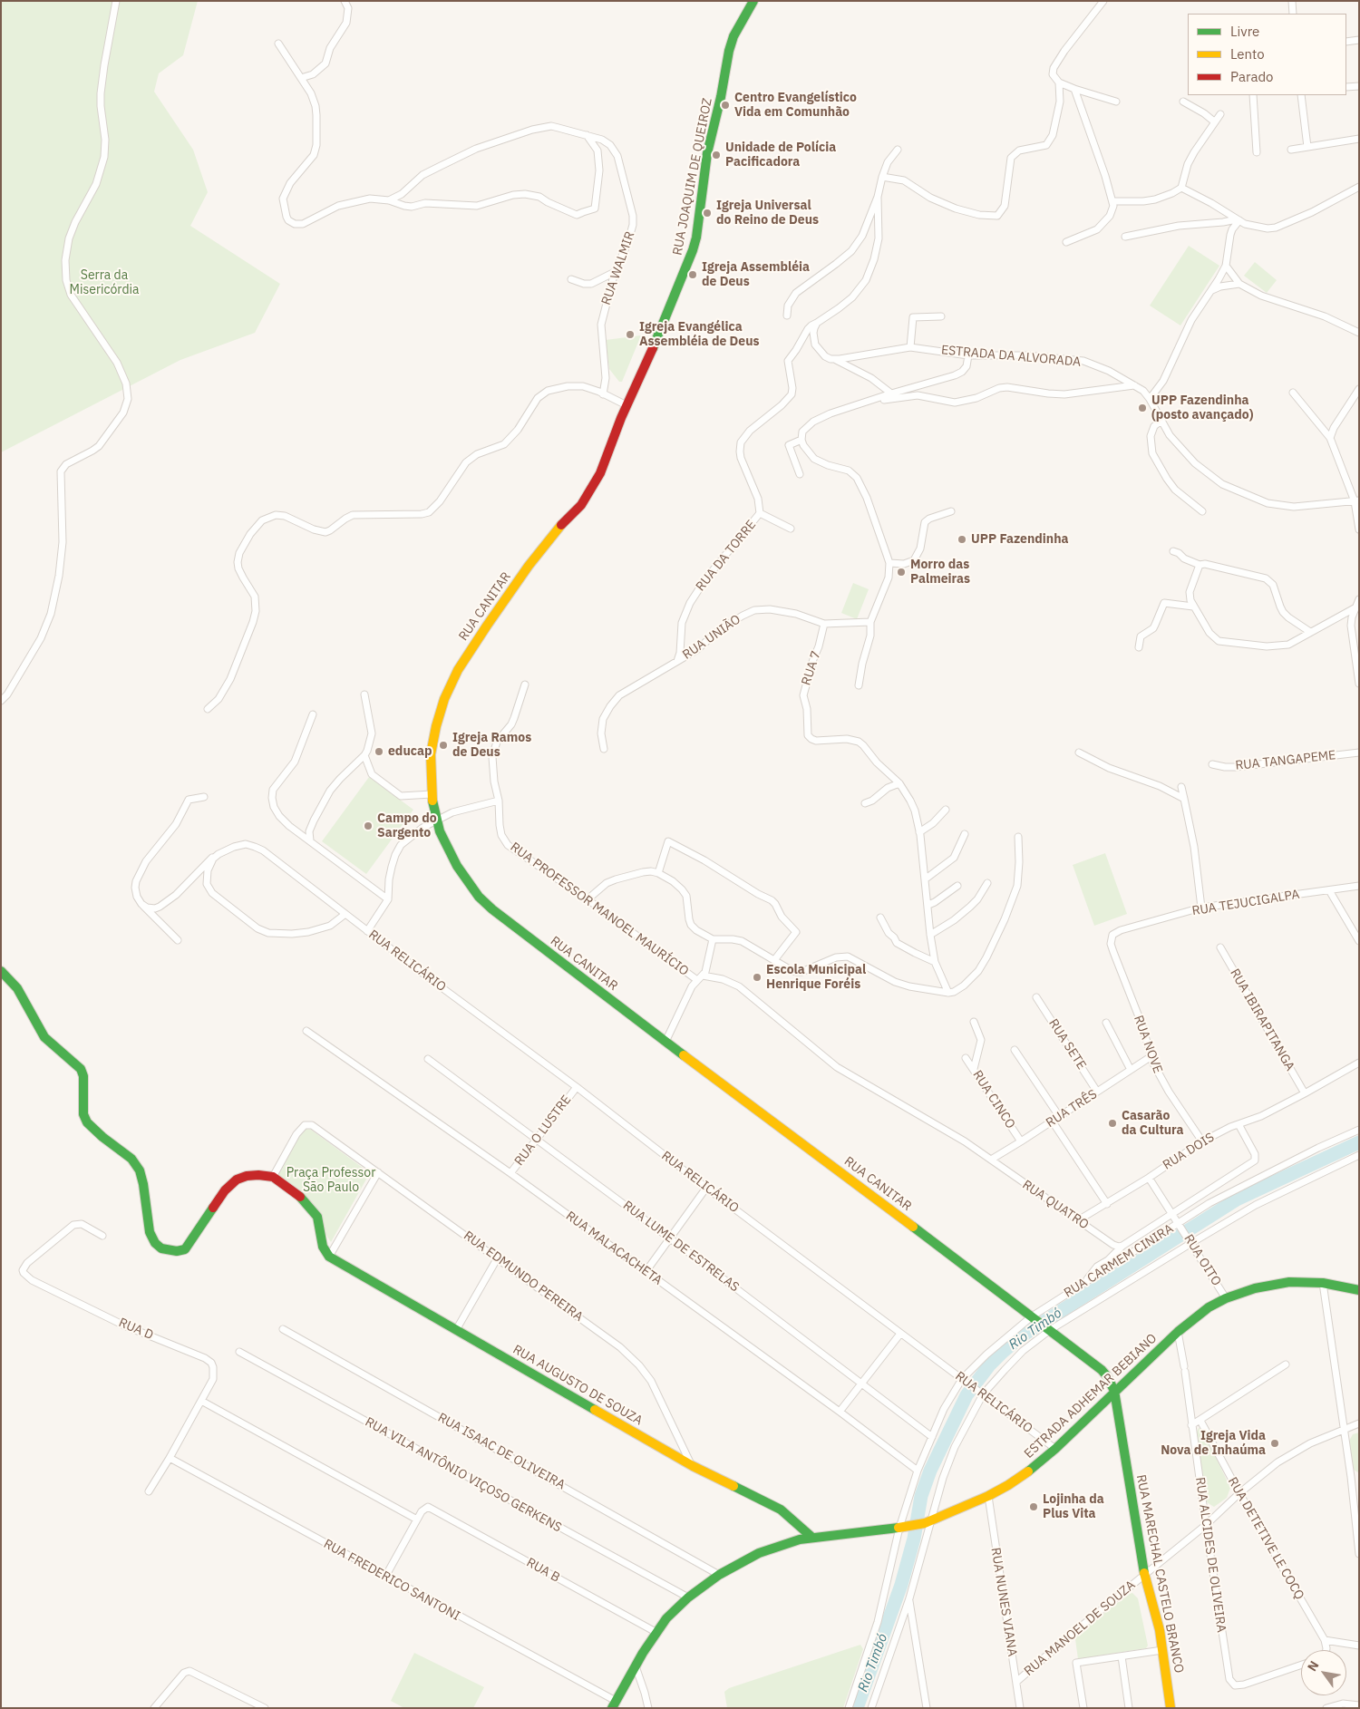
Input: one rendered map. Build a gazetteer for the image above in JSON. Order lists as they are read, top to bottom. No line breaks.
{"streets":{"street":["RUA JOAQUIM DE QUEIROZ","RUA WALMIR","ESTRADA DA ALVORADA","RUA DA TORRE","RUA CANITAR","RUA UNIÃO","RUA 7","RUA TANGAPEME","RUA TEJUCIGALPA","RUA PROFESSOR MANOEL MAURÍCIO","RUA RELICÁRIO","RUA IBIRAPITANGA","RUA SETE","RUA NOVE","RUA CINCO","RUA TRÊS","RUA O LUSTRE","RUA DOIS","RUA QUATRO","RUA LUME DE ESTRELAS","RUA MALACACHETA","RUA OITO","RUA CARMEM CINIRA","RUA EDMUNDO PEREIRA","RUA D","RUA AUGUSTO DE SOUZA","ESTRADA ADHEMAR BEBIANO","RUA ISAAC DE OLIVEIRA","RUA VILA ANTÔNIO VIÇOSO GERKENS","RUA DETETIVE LE COCQ","RUA ALCIDES DE OLIVEIRA","RUA B","RUA MARECHAL CASTELO BRANCO","RUA FREDERICO SANTONI","RUA NUNES VIANA","RUA MANOEL DE SOUZA"]},"crossings":[["RUA JOAQUIM DE QUEIROZ","RUA CANITAR"],["RUA DA TORRE","RUA UNIÃO"],["RUA CANITAR","RUA CARMEM CINIRA"],["RUA CANITAR","ESTRADA ADHEMAR BEBIANO"],["RUA CANITAR","RUA MARECHAL CASTELO BRANCO"],["RUA UNIÃO","RUA 7"],["RUA TEJUCIGALPA","RUA NOVE"],["RUA PROFESSOR MANOEL MAURÍCIO","RUA TRÊS"],["RUA PROFESSOR MANOEL MAURÍCIO","RUA QUATRO"],["RUA RELICÁRIO","RUA O LUSTRE"],["RUA RELICÁRIO","RUA CARMEM CINIRA"],["RUA RELICÁRIO","ESTRADA ADHEMAR BEBIANO"],["RUA IBIRAPITANGA","RUA DOIS"],["RUA SETE","RUA TRÊS"],["RUA NOVE","RUA TRÊS"],["RUA NOVE","RUA DOIS"],["RUA CINCO","RUA TRÊS"],["RUA TRÊS","RUA QUATRO"],["RUA O LUSTRE","RUA LUME DE ESTRELAS"],["RUA O LUSTRE","RUA MALACACHETA"],["RUA DOIS","RUA QUATRO"],["RUA DOIS","RUA OITO"],["RUA LUME DE ESTRELAS","RUA CARMEM CINIRA"],["RUA MALACACHETA","RUA CARMEM CINIRA"],["RUA OITO","RUA CARMEM CINIRA"],["RUA OITO","ESTRADA ADHEMAR BEBIANO"],["RUA CARMEM CINIRA","ESTRADA ADHEMAR BEBIANO"],["RUA EDMUNDO PEREIRA","RUA AUGUSTO DE SOUZA"],["RUA D","RUA FREDERICO SANTONI"],["RUA AUGUSTO DE SOUZA","ESTRADA ADHEMAR BEBIANO"],["ESTRADA ADHEMAR BEBIANO","RUA ISAAC DE OLIVEIRA"],["ESTRADA ADHEMAR BEBIANO","RUA VILA ANTÔNIO VIÇOSO GERKENS"],["ESTRADA ADHEMAR BEBIANO","RUA ALCIDES DE OLIVEIRA"],["ESTRADA ADHEMAR BEBIANO","RUA B"],["ESTRADA ADHEMAR BEBIANO","RUA MARECHAL CASTELO BRANCO"],["ESTRADA ADHEMAR BEBIANO","RUA FREDERICO SANTONI"],["ESTRADA ADHEMAR BEBIANO","RUA NUNES VIANA"],["RUA DETETIVE LE COCQ","RUA MANOEL DE SOUZA"],["RUA ALCIDES DE OLIVEIRA","RUA MANOEL DE SOUZA"],["RUA MARECHAL CASTELO BRANCO","RUA MANOEL DE SOUZA"],["RUA NUNES VIANA","RUA MANOEL DE SOUZA"]],"water":["Rio Timbó"],"parks":["Serra da Misericórdia","Praça Professor São Paulo"],"places":["Centro Evangelístico Vida em Comunhão","Unidade de Polícia Pacificadora","Igreja Universal do Reino de Deus","Igreja Assembléia de Deus","Igreja Evangélica Assembléia de Deus","UPP Fazendinha (posto avançado)","UPP Fazendinha","Morro das Palmeiras","Igreja Ramos de Deus","educap","Campo do Sargento","Escola Municipal Henrique Foréis","Casarão da Cultura","Igreja Vida Nova de Inhaúma","Lojinha da Plus Vita"],"legend":["Livre","Lento","Parado"],"north":"top left"}
